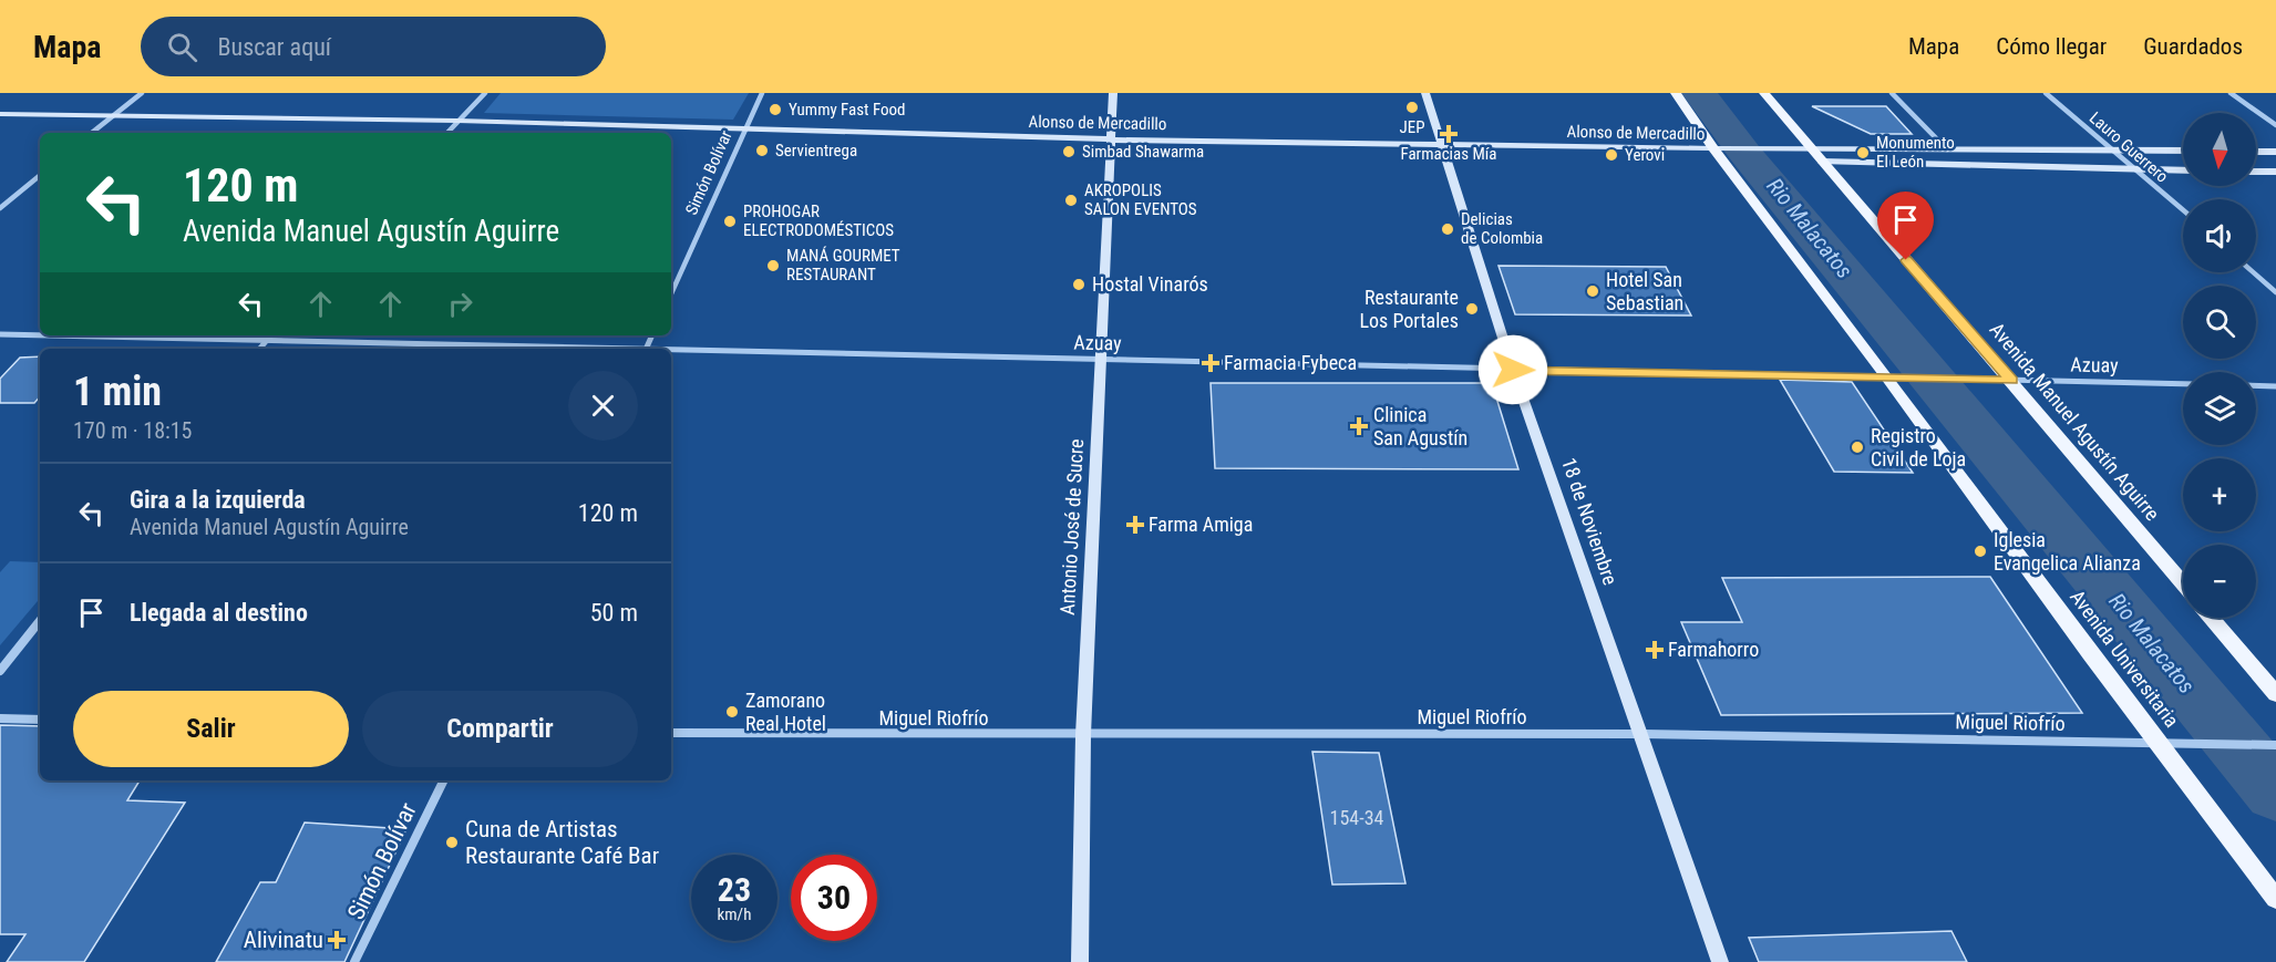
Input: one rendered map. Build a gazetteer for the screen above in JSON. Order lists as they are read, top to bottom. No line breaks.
{"streets":{"main road":["Avenida Manuel Agustín Aguirre","Avenida Universitaria"],"street":["Alonso de Mercadillo","Lauro Guerrero","Simón Bolívar","Azuay","18 de Noviembre","Antonio José de Sucre","Miguel Riofrío"]},"crossings":[["Alonso de Mercadillo","Lauro Guerrero"],["Alonso de Mercadillo","Simón Bolívar"],["Alonso de Mercadillo","Avenida Manuel Agustín Aguirre"],["Alonso de Mercadillo","18 de Noviembre"],["Alonso de Mercadillo","Antonio José de Sucre"],["Alonso de Mercadillo","Avenida Universitaria"],["Azuay","Avenida Manuel Agustín Aguirre"],["Azuay","18 de Noviembre"],["Azuay","Antonio José de Sucre"],["Azuay","Avenida Universitaria"],["18 de Noviembre","Miguel Riofrío"],["Antonio José de Sucre","Miguel Riofrío"],["Avenida Universitaria","Miguel Riofrío"]],"water":["Rio Malacatos"],"places":{"other":["JEP","Yummy Fast Food","Servientrega","Simbad Shawarma","Monumento El León","Yerovi","AKROPOLIS SALON EVENTOS","PROHOGAR ELECTRODOMÉSTICOS","Delicias de Colombia","MANÁ GOURMET RESTAURANT","Hostal Vinarós","Hotel San Sebastian","Restaurante Los Portales","Registro Civil de Loja","Iglesia Evangelica Alianza","Zamorano Real Hotel","Cuna de Artistas Restaurante Café Bar"],"health":["Farmacias Mía","Farmacia Fybeca","Clinica San Agustín","Farma Amiga","Farmahorro","Alivinatu"]},"house_numbers":["154-34"],"north":"bottom","page":{"header":"Mapa","search":"Buscar aquí","nav":["Mapa","Cómo llegar","Guardados"],"map_buttons":["+","−"],"turn":["120 m","Avenida Manuel Agustín Aguirre"],"heading":["1 min","170 m · 18:15"],"list":[{"name":"Gira a la izquierda","note":"Avenida Manuel Agustín Aguirre","value":"120 m"},{"name":"Llegada al destino","value":"50 m"}],"buttons":["Salir","Compartir"],"speed":"23 km/h","limit":"30"}}
